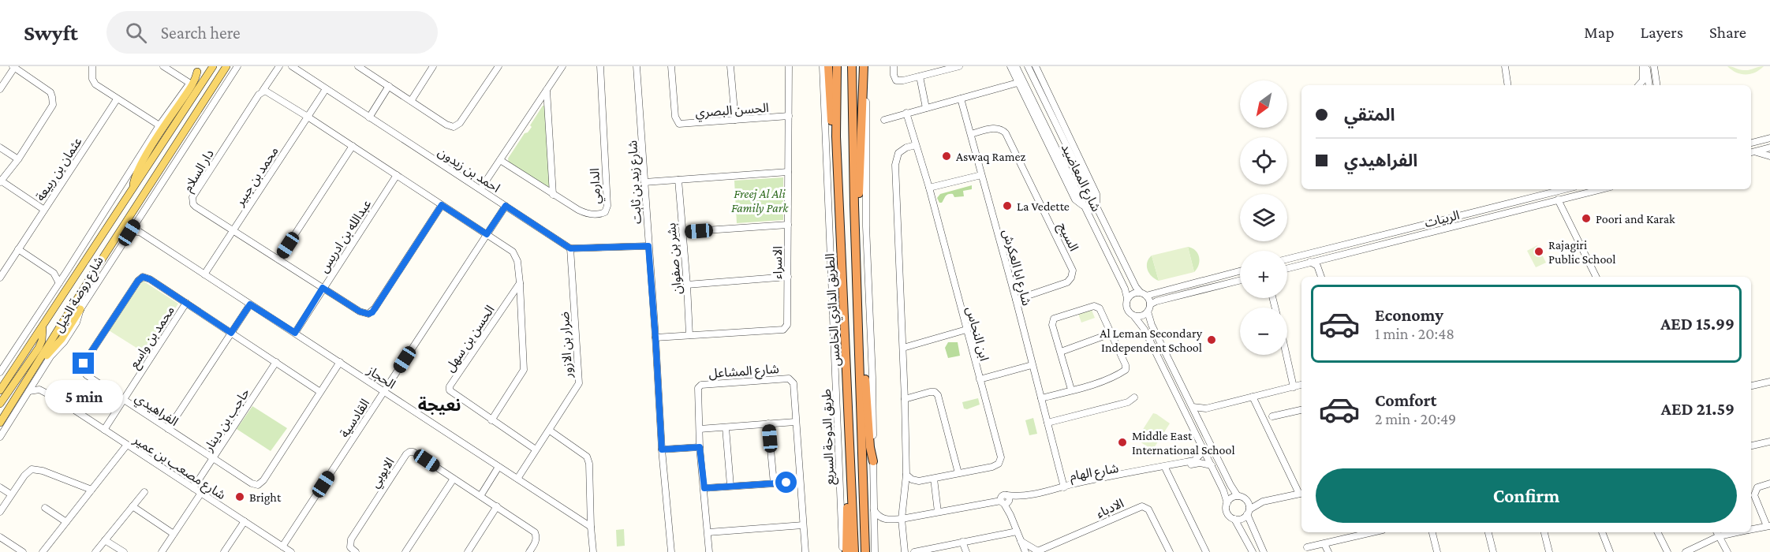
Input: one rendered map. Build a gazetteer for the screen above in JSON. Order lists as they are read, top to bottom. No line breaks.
{"streets":{"highway":["الطريق الدائري الخامس"],"main road":["شارع روضة الخيل"],"street":["الحسن البصري","عثمان بن ربيعة","احمد بن زيدون","دار السلام","محمد بن جبير","شارع المعاضيد","شارع زيد بن ثابت","الدارمي","الربيات","عبدالله بن ادريس","السيج","بشر بن صفوان","الاسراء","شارع ابا العكرش","ابن النحاس","محمد بن واسع","الحسن بن سهل","ضرار بن الازور","شارع المشاعل","الحجاز","الفراهيدي","القادسية","حاجب بن دينار","طريق الدوحة السريع","شارع مصعب بن عمير","شارع الهام","الايوبي","الادباء"]},"crossings":[["الحسن البصري","الاسراء"],["احمد بن زيدون","محمد بن جبير"],["احمد بن زيدون","ضرار بن الازور"],["احمد بن زيدون","القادسية"],["دار السلام","محمد بن جبير"],["دار السلام","عبدالله بن ادريس"],["محمد بن جبير","الحجاز"],["شارع زيد بن ثابت","الاسراء"],["عبدالله بن ادريس","الحجاز"],["السيج","شارع ابا العكرش"],["بشر بن صفوان","الاسراء"],["شارع ابا العكرش","شارع الهام"],["شارع روضة الخيل","شارع مصعب بن عمير"],["محمد بن واسع","الفراهيدي"],["محمد بن واسع","شارع مصعب بن عمير"],["الحسن بن سهل","ضرار بن الازور"],["ضرار بن الازور","الحجاز"],["الحجاز","الفراهيدي"],["الحجاز","القادسية"],["الفراهيدي","حاجب بن دينار"],["القادسية","شارع مصعب بن عمير"],["حاجب بن دينار","شارع مصعب بن عمير"]],"districts":["نعيجة"],"parks":["Freej Al Ali Family Park"],"places":["Aswaq Ramez","La Vedette","Poori and Karak","Rajagiri Public School","Al Leman Secondary Independent School","Middle East International School","Bright"],"north":"bottom left","page":{"header":"Swyft","search":"Search here","nav":["Map","Layers","Share"],"map_buttons":["+","−"],"banner":["المتقي","الفراهيدي"],"list":[{"name":"Economy","note":"1 min · 20:48","value":"AED 15.99"},{"name":"Comfort","note":"2 min · 20:49","value":"AED 21.59"}],"bubble":"5 min","buttons":"Confirm"}}
